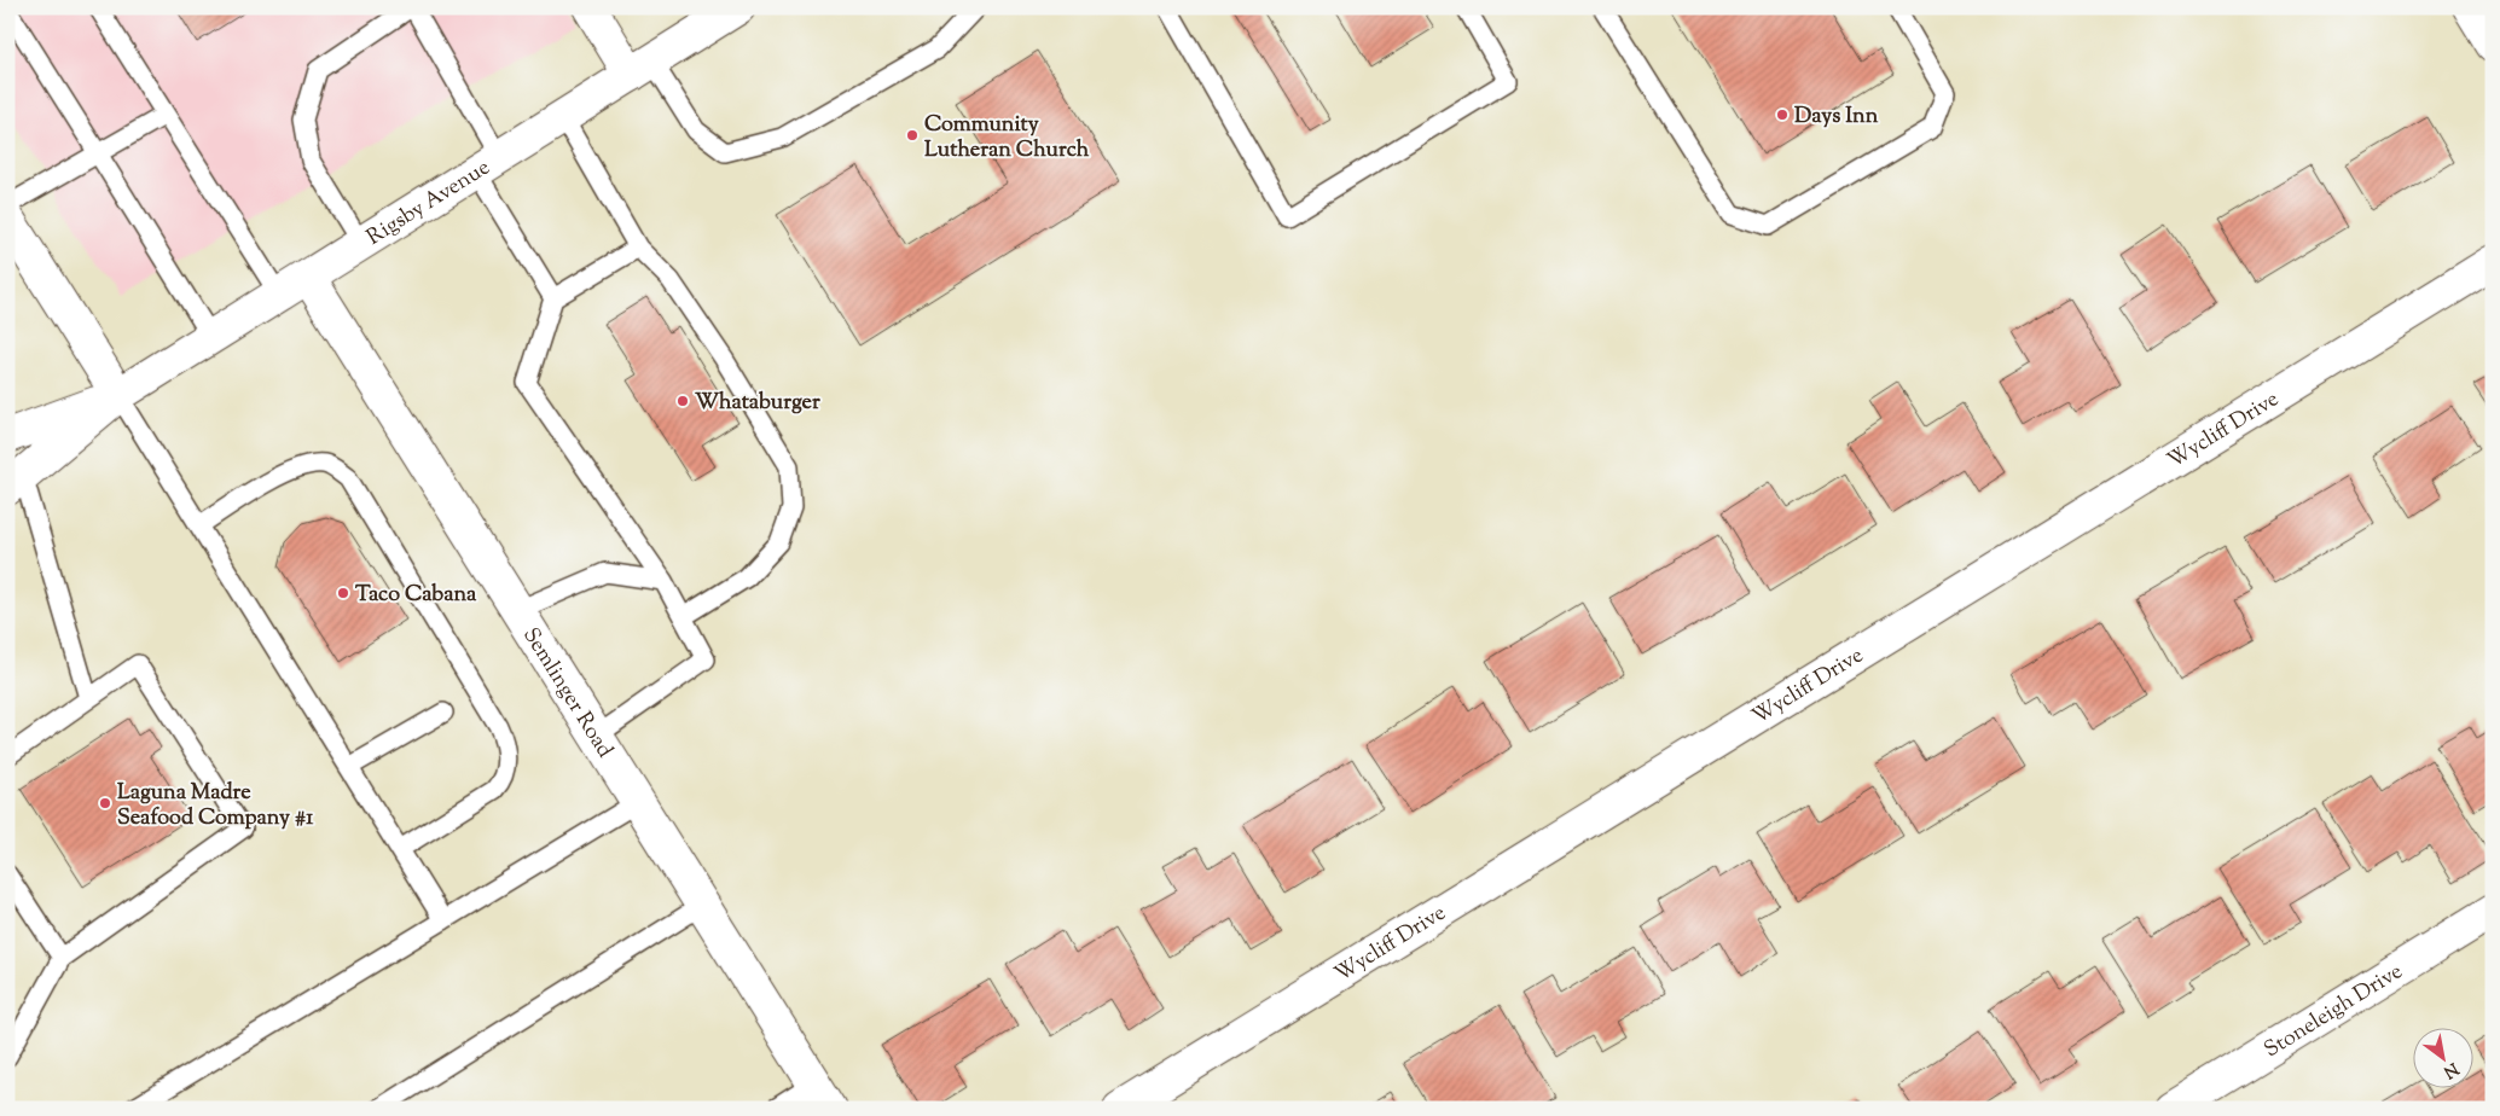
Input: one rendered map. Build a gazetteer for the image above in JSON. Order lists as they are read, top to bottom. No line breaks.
{"streets":{"street":["Rigsby Avenue","Wycliff Drive","Semlinger Road","Stoneleigh Drive"]},"crossings":[["Rigsby Avenue","Semlinger Road"]],"places":["Days Inn","Community Lutheran Church","Whataburger","Taco Cabana","Laguna Madre Seafood Company #1"],"north":"bottom right"}
